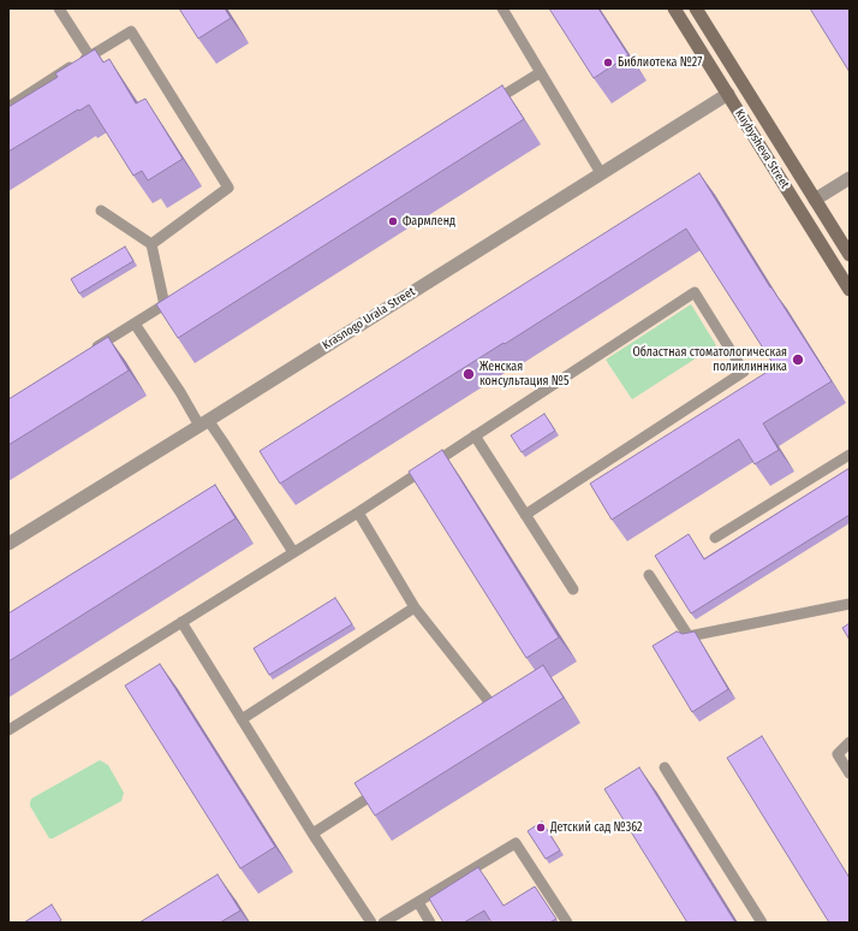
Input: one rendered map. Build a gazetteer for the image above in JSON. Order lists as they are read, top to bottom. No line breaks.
{"streets":{"main road":["Kuybysheva Street"],"street":["Krasnogo Urala Street"]},"crossings":[["Kuybysheva Street","Krasnogo Urala Street"]],"places":["Библиотека №27","Фармленд","Областная стоматологическая поликлинника","Женская консультация №5","Детский сад №362"]}
